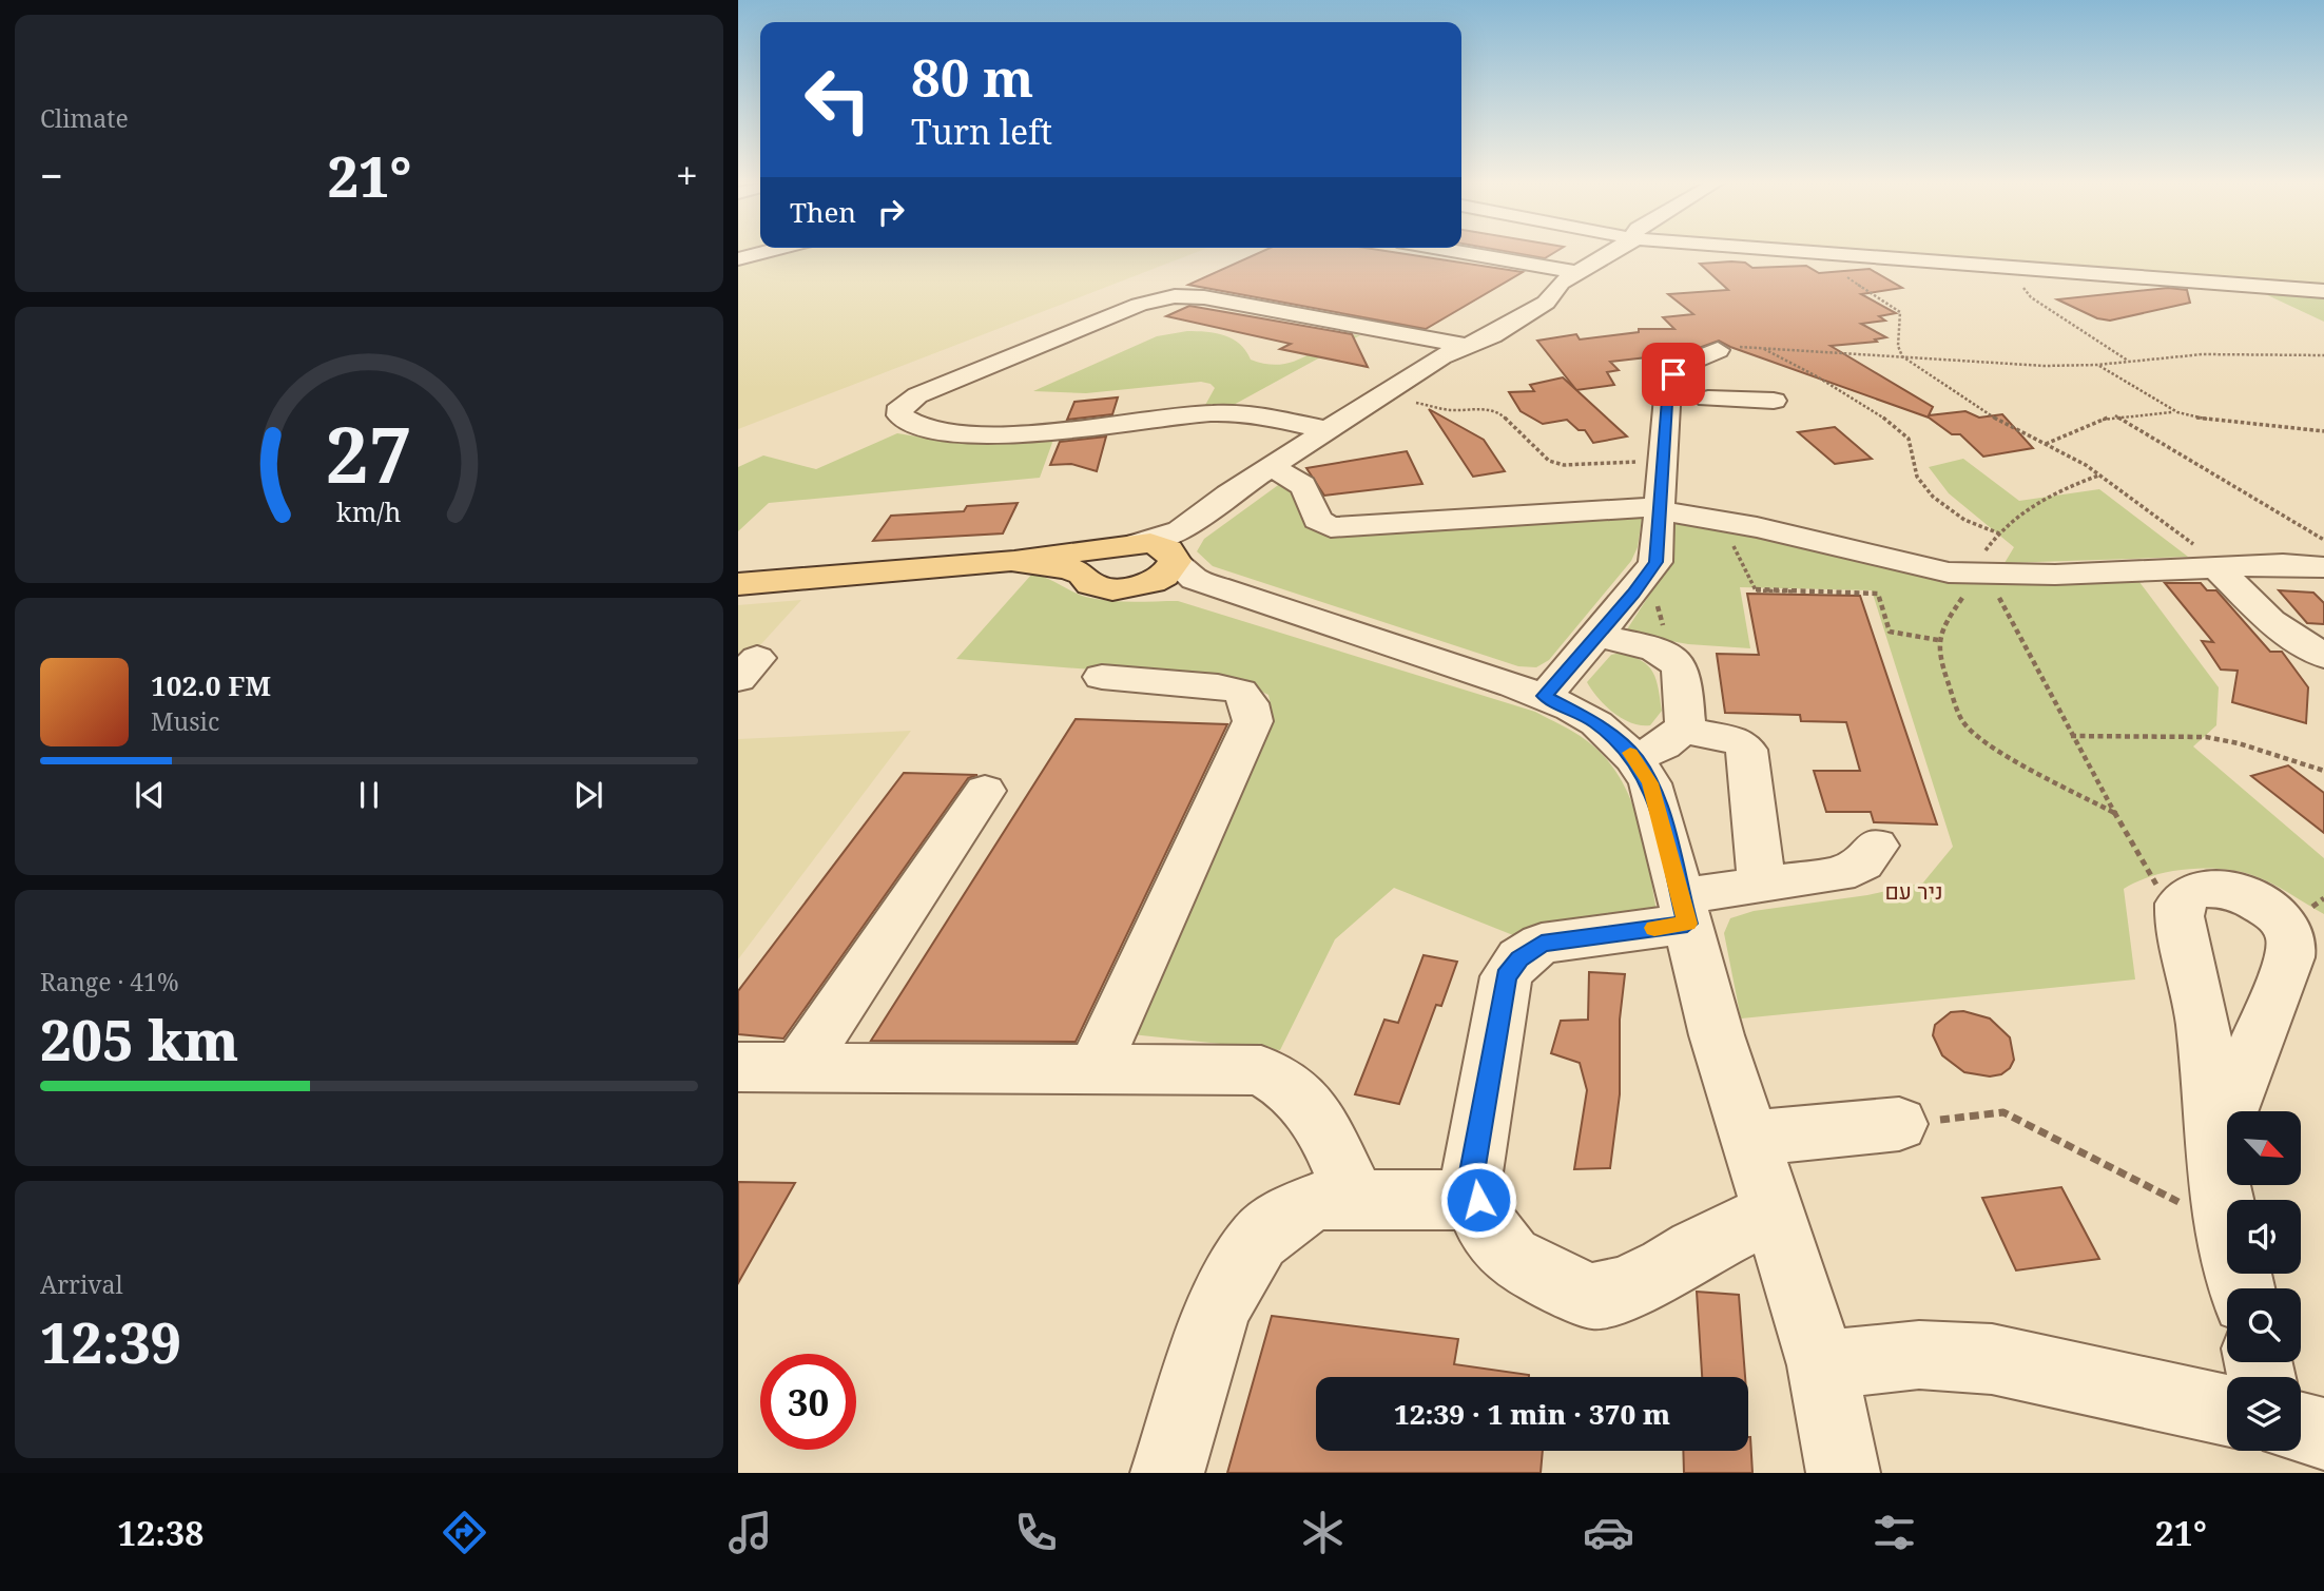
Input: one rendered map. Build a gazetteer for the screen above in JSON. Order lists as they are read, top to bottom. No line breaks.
{"districts":["ניר עם"],"north":"bottom right","page":{"tile":["Climate",["Range · 41%","205 km"],["Arrival","12:39"]],"turn":["80 m","Turn left"],"heat":["−","21°","+"],"then":"Then","song":["102.0 FM","Music"],"limit":"30","trip":"12:39 · 1 min · 370 m","tabs":["12:38","21°"],"gauge":["27","km/h"]}}
